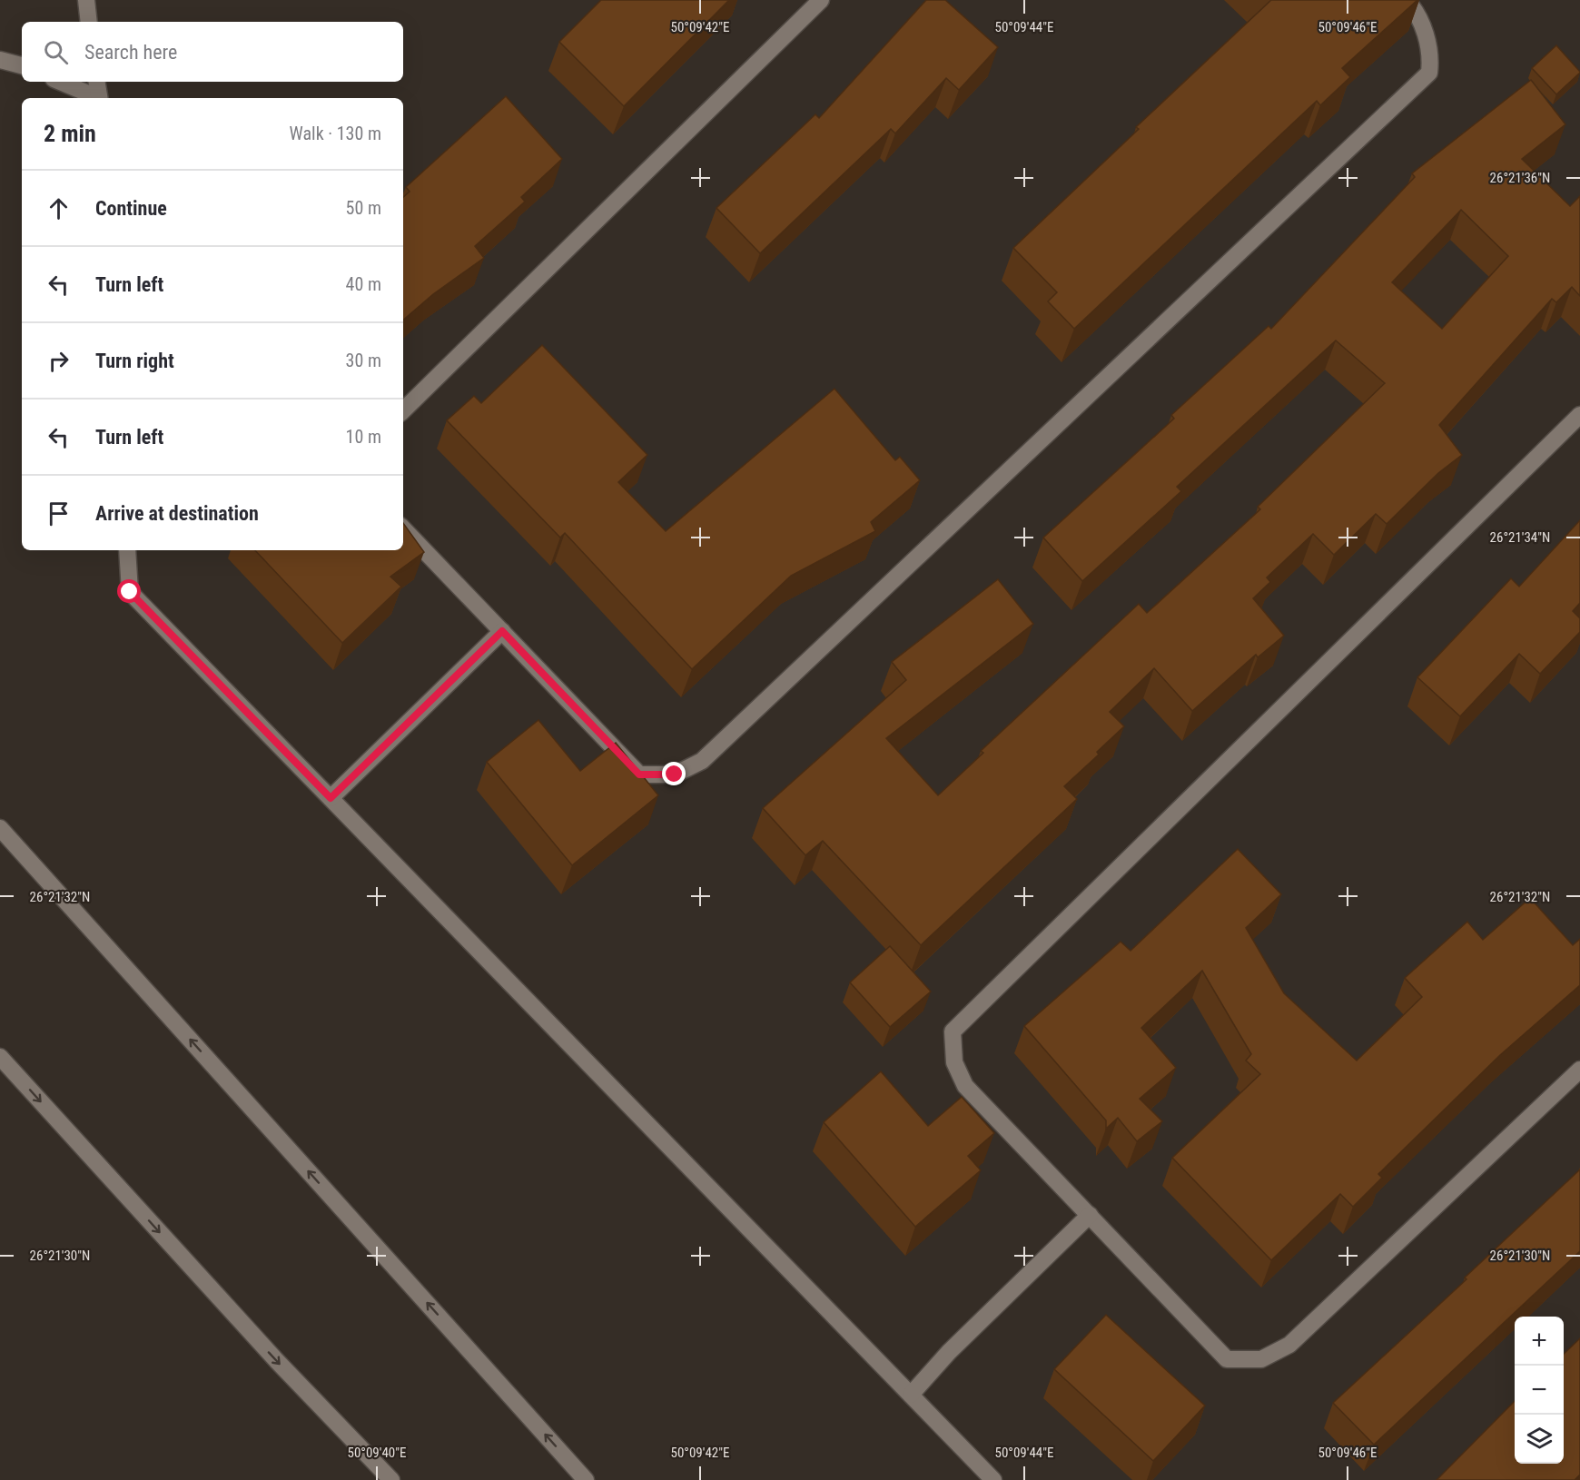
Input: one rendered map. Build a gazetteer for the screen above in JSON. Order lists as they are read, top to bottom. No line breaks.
{"page":{"search":"Search here","heading":["2 min","Walk · 130 m"],"list":[["Continue","50 m"],["Turn left","40 m"],["Turn right","30 m"],["Turn left","10 m"],"Arrive at destination"],"map_buttons":["+","−"]},"coordinates":["50°09'42\"E","50°09'44\"E","50°09'46\"E","26°21'36\"N","26°21'34\"N","26°21'32\"N","26°21'30\"N","50°09'40\"E"]}
